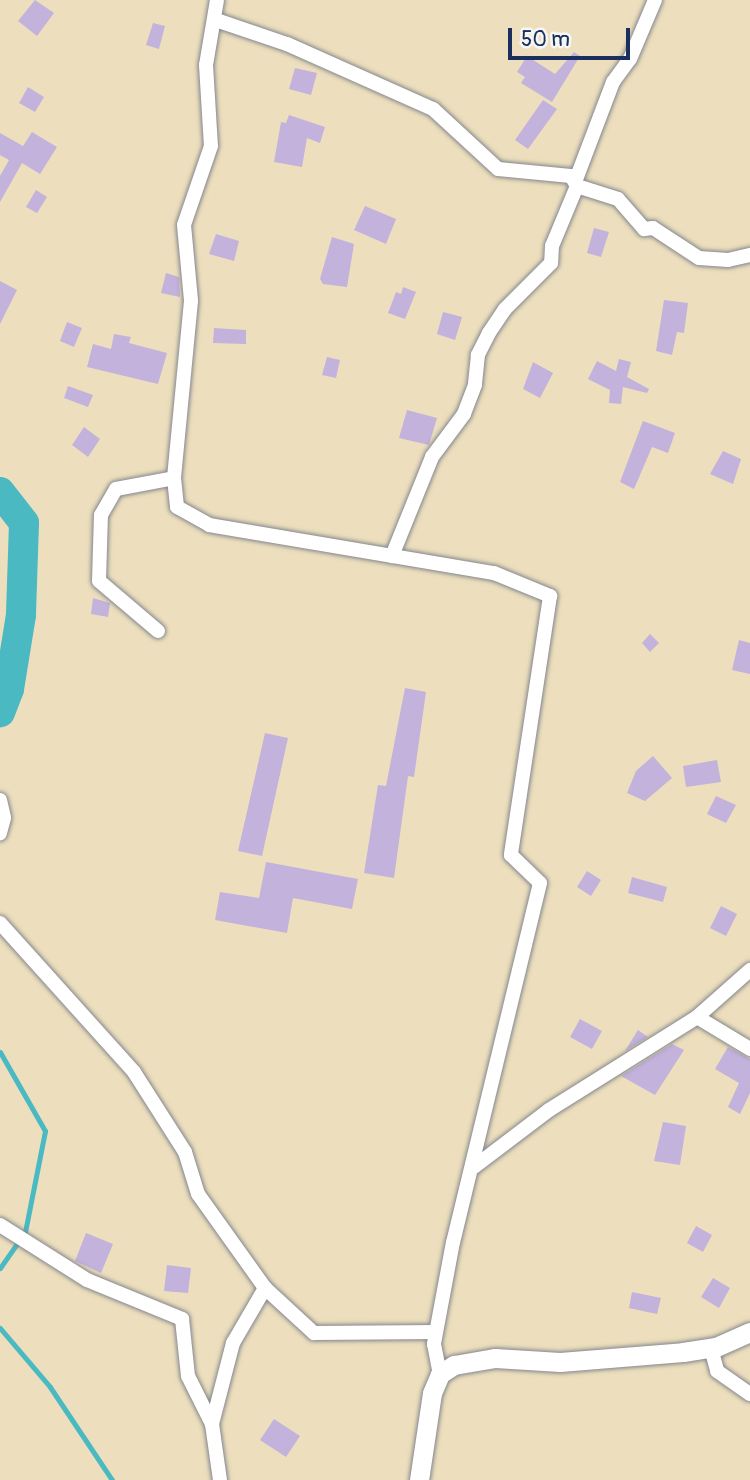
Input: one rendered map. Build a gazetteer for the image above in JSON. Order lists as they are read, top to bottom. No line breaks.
{"scale_bar":"50 m"}
